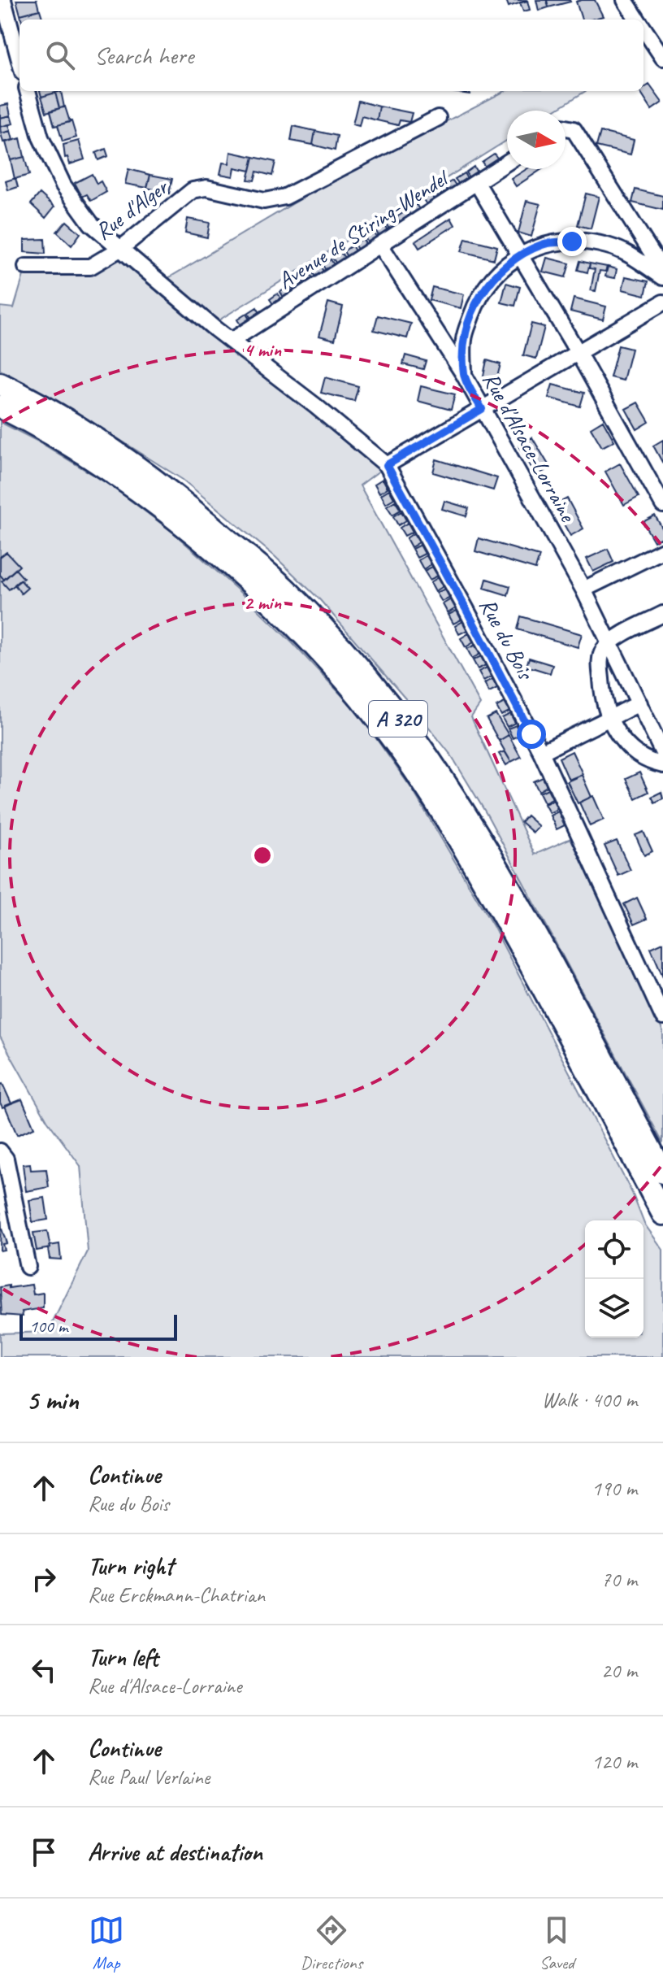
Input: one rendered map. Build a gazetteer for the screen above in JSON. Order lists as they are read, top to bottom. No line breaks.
{"streets":{"highway":["A 320"],"street":["Rue d'Alger","Avenue de Stiring-Wendel","Rue d'Alsace-Lorraine","Rue du Bois"]},"crossings":[["Rue d'Alger","Rue du Bois"],["Avenue de Stiring-Wendel","Rue d'Alsace-Lorraine"],["Avenue de Stiring-Wendel","Rue du Bois"]],"scale_bar":"100 m","north":"right","page":{"search":"Search here","scale":"100 m","heading":["5 min","Walk · 400 m"],"list":[["Continue","Rue du Bois","190 m"],["Turn right","Rue Erckmann-Chatrian","70 m"],["Turn left","Rue d'Alsace-Lorraine","20 m"],["Continue","Rue Paul Verlaine","120 m"],"Arrive at destination"],"nav":["Map","Directions","Saved"]},"rings":["4 min","2 min"]}
